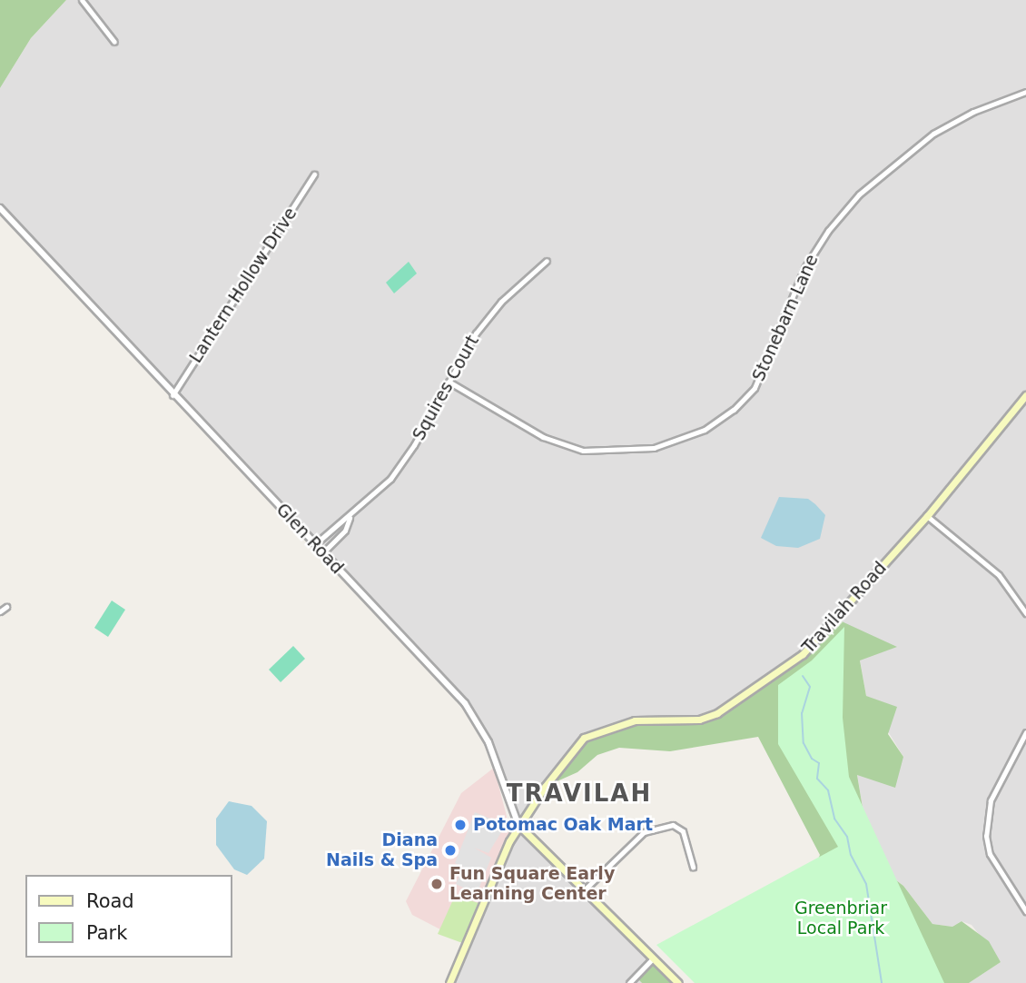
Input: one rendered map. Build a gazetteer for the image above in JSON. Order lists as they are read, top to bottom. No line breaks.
{"streets":{"main road":["Glen Road","Travilah Road"],"street":["Lantern Hollow Drive","Stonebarn Lane","Squires Court"]},"crossings":[["Lantern Hollow Drive","Glen Road"],["Stonebarn Lane","Squires Court"],["Squires Court","Glen Road"],["Glen Road","Travilah Road"]],"districts":["TRAVILAH"],"parks":["Greenbriar Local Park"],"places":["Potomac Oak Mart","Diana Nails & Spa","Fun Square Early Learning Center"],"legend":["Road","Park"]}
